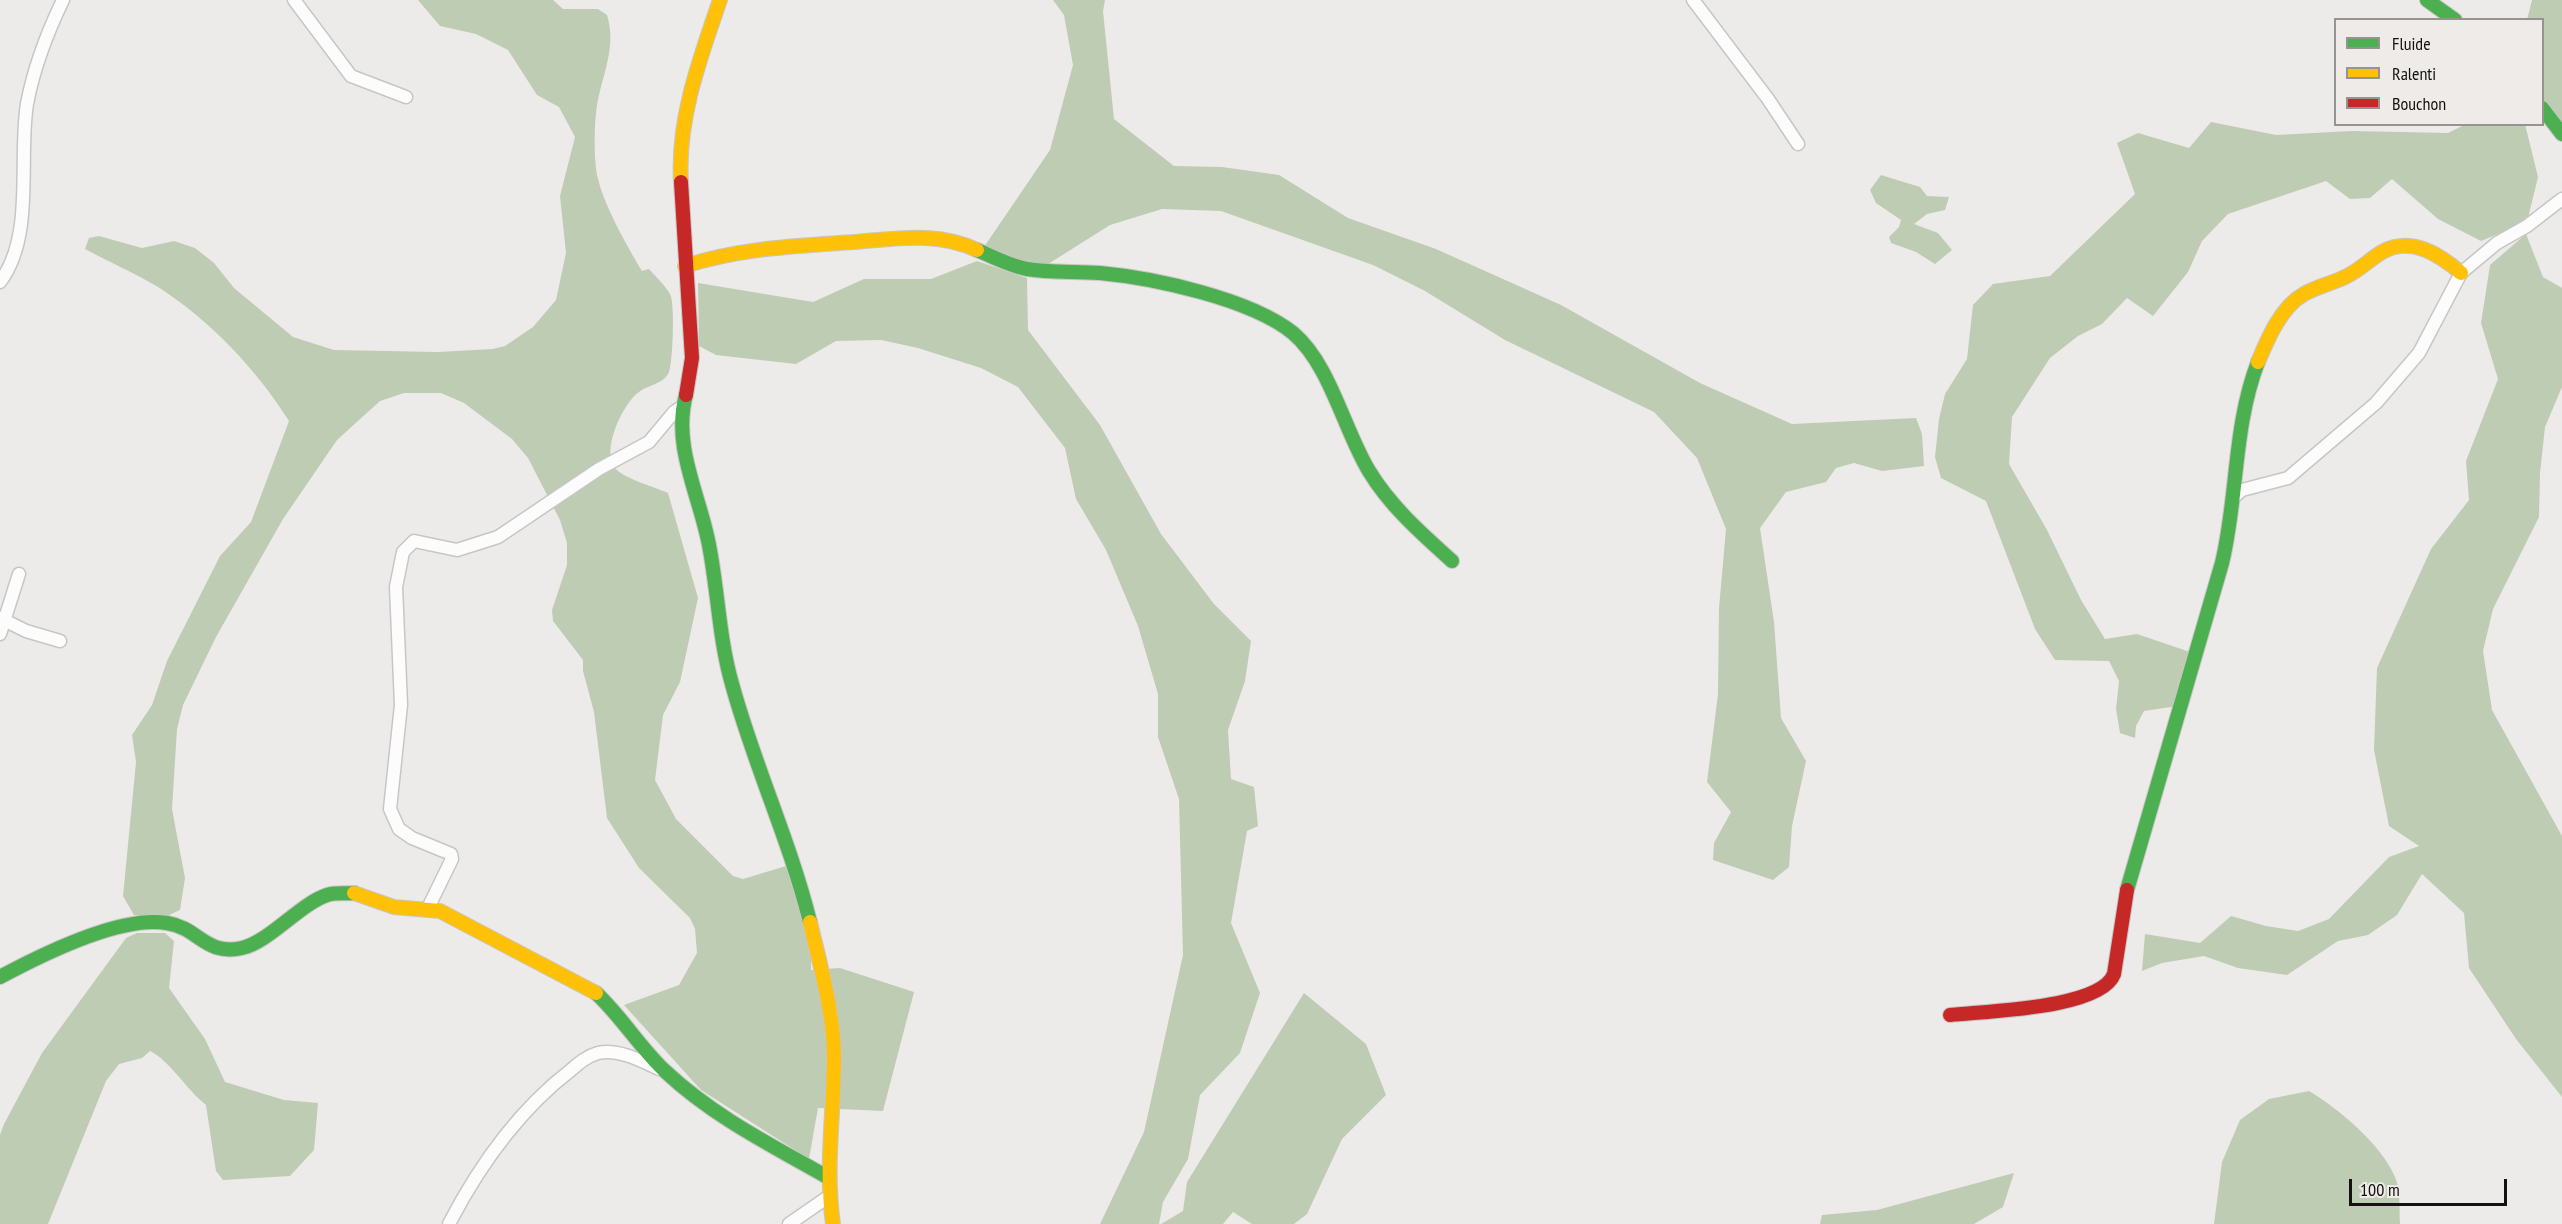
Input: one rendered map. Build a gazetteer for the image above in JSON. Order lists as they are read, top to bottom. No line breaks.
{"legend":["Fluide","Ralenti","Bouchon"],"scale_bar":"100 m"}
